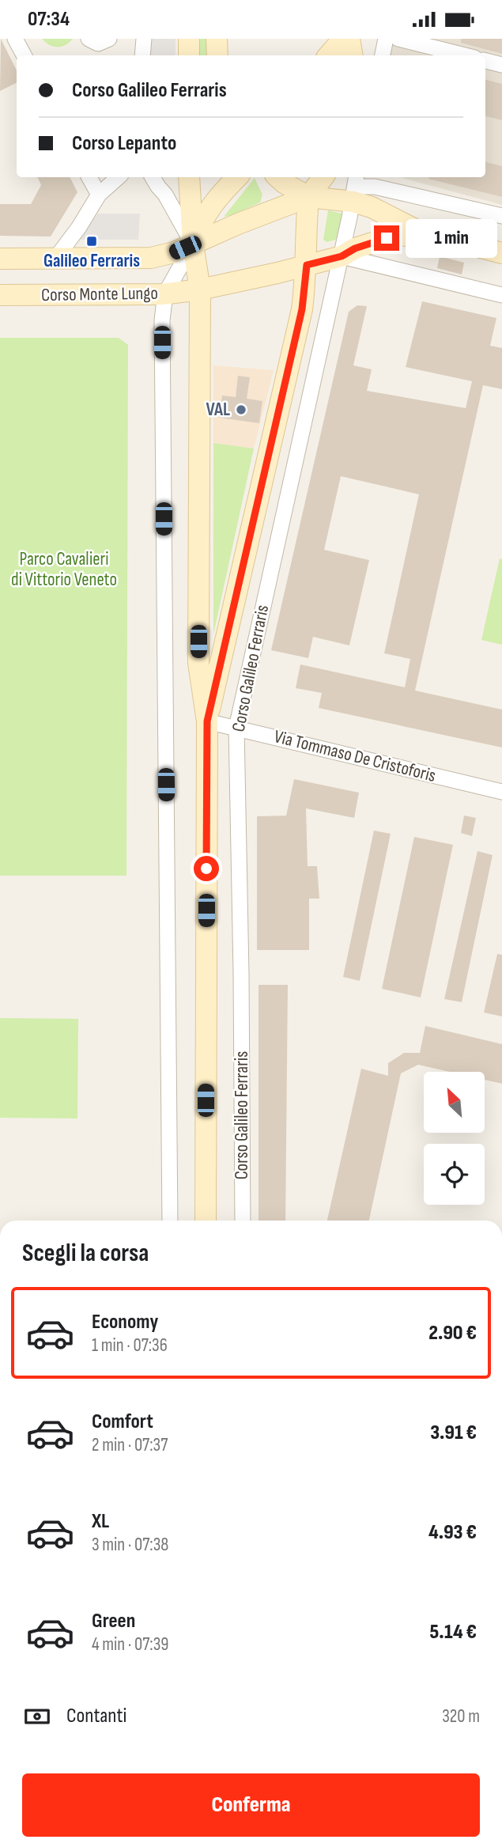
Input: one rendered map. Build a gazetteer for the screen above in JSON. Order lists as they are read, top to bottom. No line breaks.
{"streets":{"main road":["Corso Monte Lungo","Corso Galileo Ferraris"],"street":["Via Tommaso De Cristoforis"]},"crossings":[["Corso Monte Lungo","Corso Galileo Ferraris"],["Corso Galileo Ferraris","Via Tommaso De Cristoforis"]],"parks":["Parco Cavalieri di Vittorio Veneto"],"places":{"transit":["Galileo Ferraris"],"other":["VAL"]},"north":"top left","page":{"status":"07:34","banner":["Corso Galileo Ferraris","Corso Lepanto"],"bubble":"1 min","heading":"Scegli la corsa","list":[{"name":"Economy","note":"1 min · 07:36","value":"2.90 €"},{"name":"Comfort","note":"2 min · 07:37","value":"3.91 €"},{"name":"XL","note":"3 min · 07:38","value":"4.93 €"},{"name":"Green","note":"4 min · 07:39","value":"5.14 €"}],"pay":["Contanti","320 m"],"buttons":"Conferma"}}
